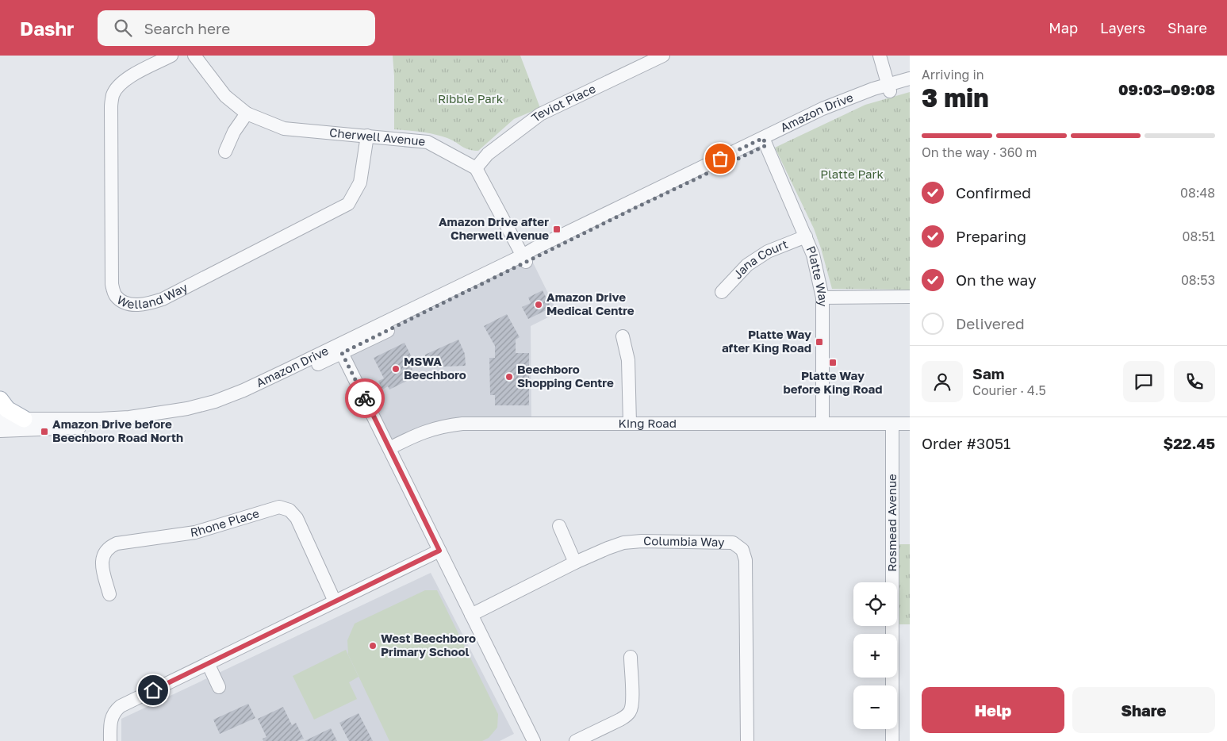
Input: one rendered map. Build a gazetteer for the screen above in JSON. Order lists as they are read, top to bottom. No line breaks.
{"streets":{"street":["Teviot Place","Amazon Drive","Cherwell Avenue","Jana Court","Platte Way","Welland Way","King Road","Rhone Place","Rosmead Avenue","Columbia Way"]},"crossings":[["Teviot Place","Cherwell Avenue"],["Amazon Drive","Platte Way"],["Cherwell Avenue","Welland Way"],["Jana Court","Platte Way"],["Platte Way","King Road"],["King Road","Rosmead Avenue"]],"parks":["Ribble Park","Platte Park"],"places":{"transit":["Amazon Drive after Cherwell Avenue","Platte Way after King Road","Platte Way before King Road","Amazon Drive before Beechboro Road North"],"other":["Amazon Drive Medical Centre","MSWA Beechboro","Beechboro Shopping Centre","West Beechboro Primary School"]},"page":{"header":"Dashr","search":"Search here","nav":["Map","Layers","Share"],"heading":["3 min","Arriving in","09:03–09:08"],"panel":["Sam","Courier · 4.5","Order #3051","$22.45"],"bar":"On the way · 360 m","list":[["Confirmed","08:48"],["Preparing","08:51"],["On the way","08:53"],"Delivered"],"map_buttons":["+","−"],"buttons":["Help","Share"]}}
